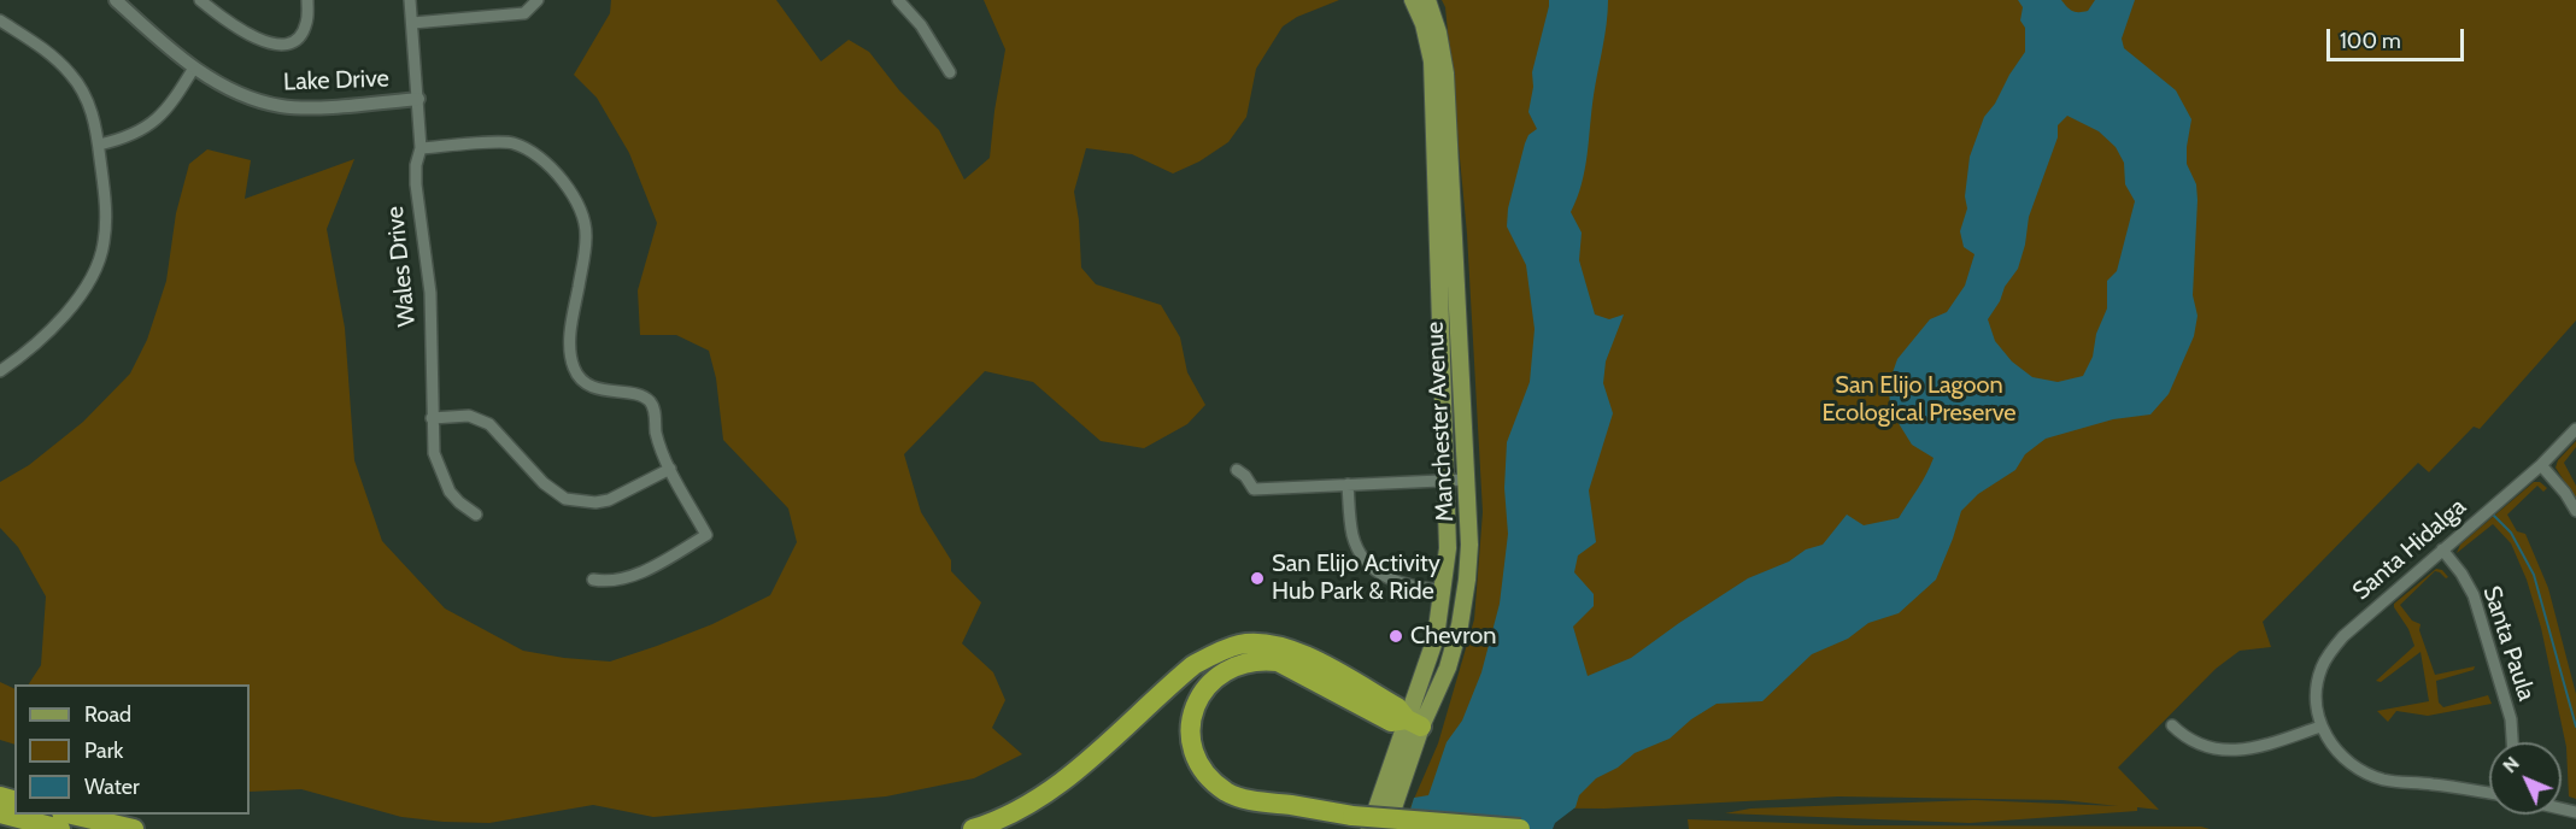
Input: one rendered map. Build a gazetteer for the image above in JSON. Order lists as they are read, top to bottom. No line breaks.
{"streets":{"main road":["Manchester Avenue"],"street":["Lake Drive","Wales Drive","Santa Hidalga","Santa Paula"]},"crossings":[["Lake Drive","Wales Drive"],["Santa Hidalga","Santa Paula"]],"parks":["San Elijo Lagoon Ecological Preserve"],"places":["San Elijo Activity Hub Park & Ride","Chevron"],"legend":["Road","Park","Water"],"scale_bar":"100 m","north":"top left"}
